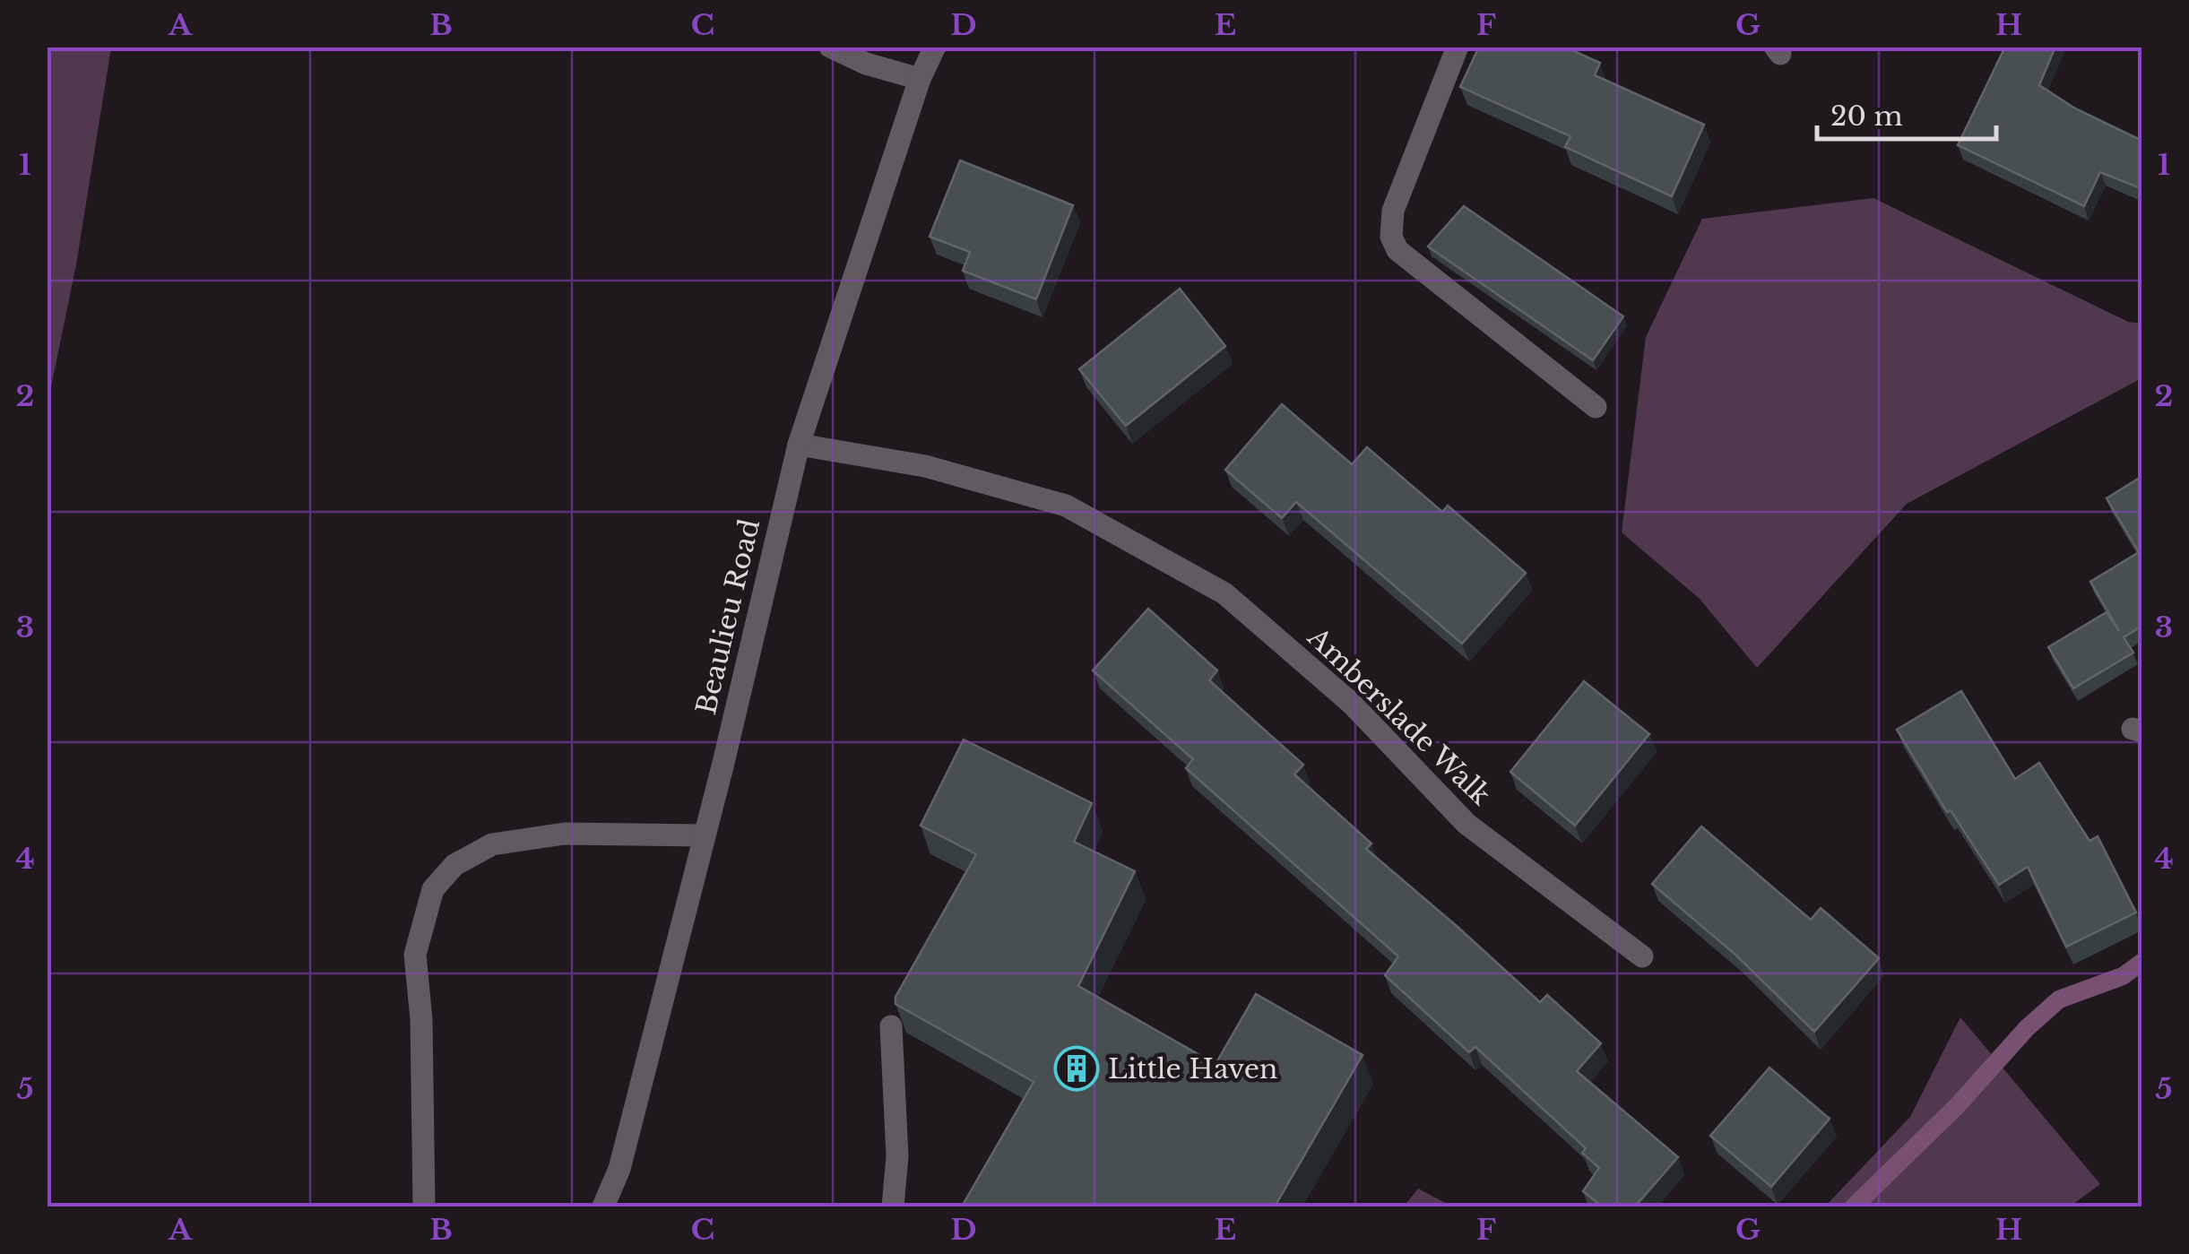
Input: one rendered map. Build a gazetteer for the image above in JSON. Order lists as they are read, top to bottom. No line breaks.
{"streets":{"street":["Beaulieu Road","Amberslade Walk"]},"crossings":[["Beaulieu Road","Amberslade Walk"]],"places":{"building":["Little Haven"]},"scale_bar":"20 m","grid":{"columns":["A","B","C","D","E","F","G","H"],"rows":["1","2","3","4","5"]}}
